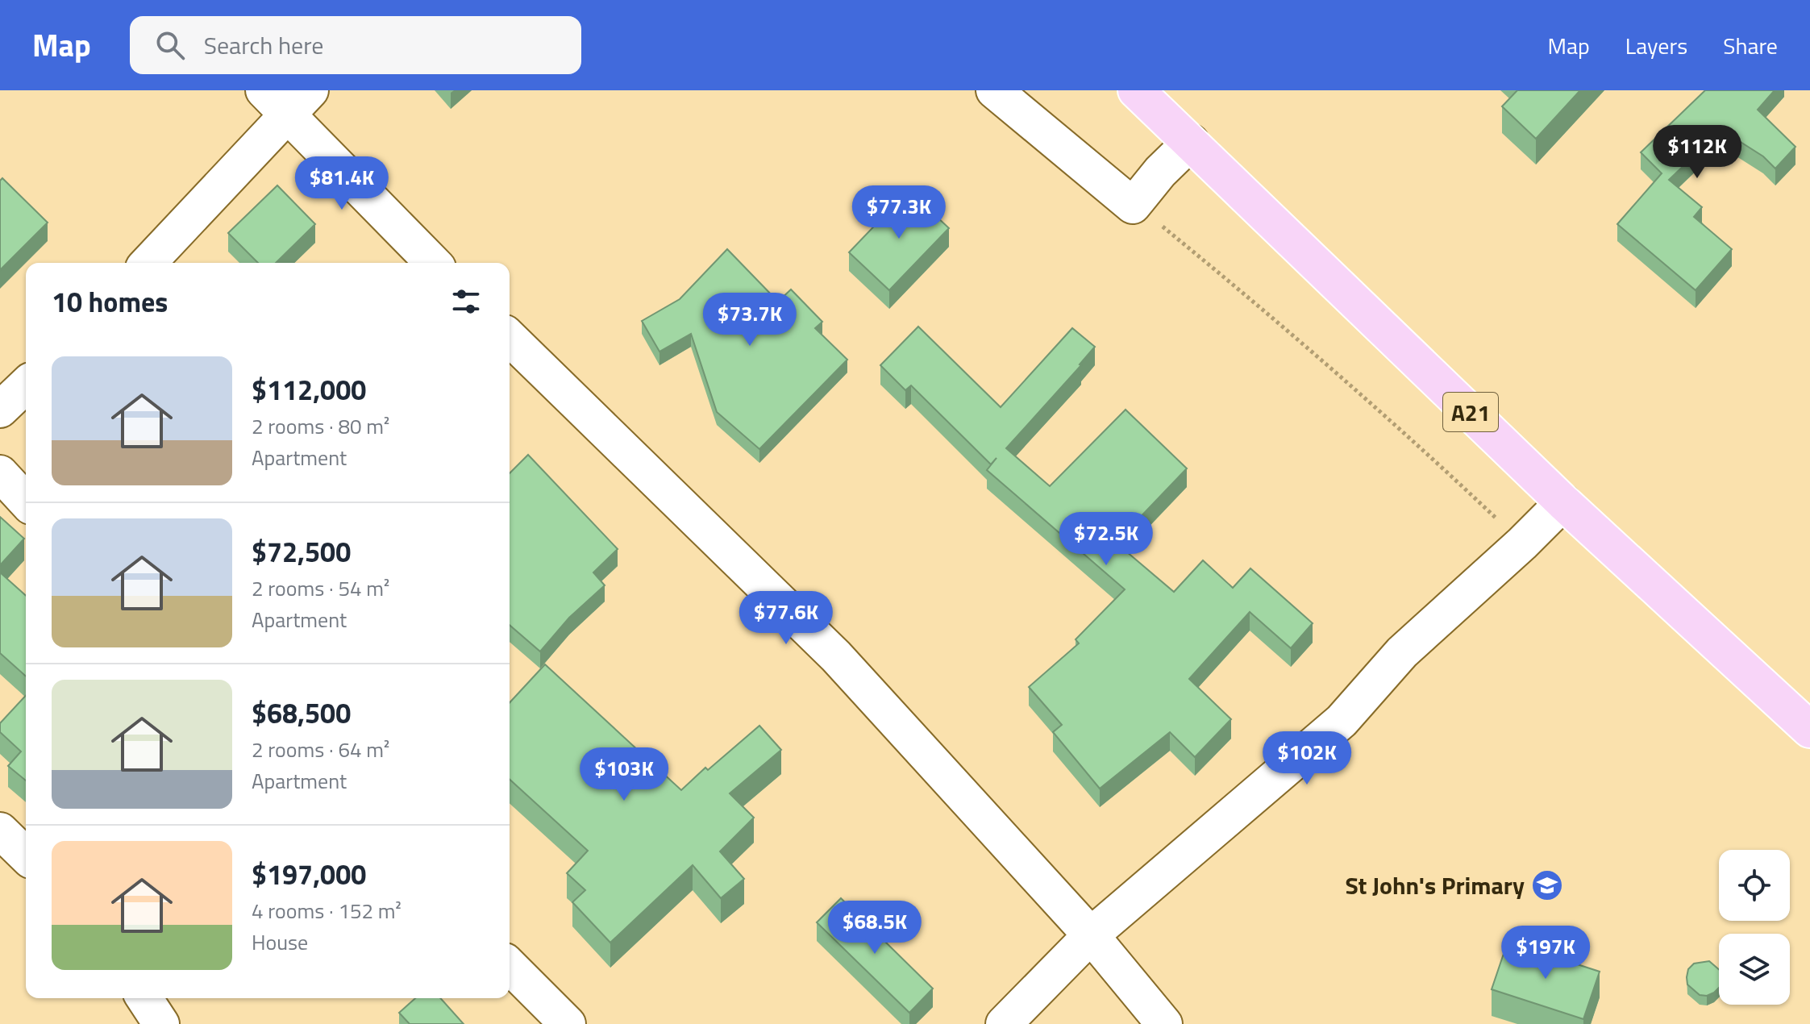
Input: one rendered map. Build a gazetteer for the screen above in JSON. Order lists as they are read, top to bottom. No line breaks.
{"streets":{"main road":["A21"]},"places":{"school or university":["St John's Primary"]},"page":{"header":"Map","search":"Search here","nav":["Map","Layers","Share"],"price":["$112K","$81.4K","$77.3K","$73.7K","$72.5K","$77.6K","$102K","$103K","$68.5K","$197K"],"heading":"10 homes","list":[{"name":"$112,000","note":"2 rooms · 80 m² · Apartment"},{"name":"$72,500","note":"2 rooms · 54 m² · Apartment"},{"name":"$68,500","note":"2 rooms · 64 m² · Apartment"},{"name":"$197,000","note":"4 rooms · 152 m² · House"}]}}
